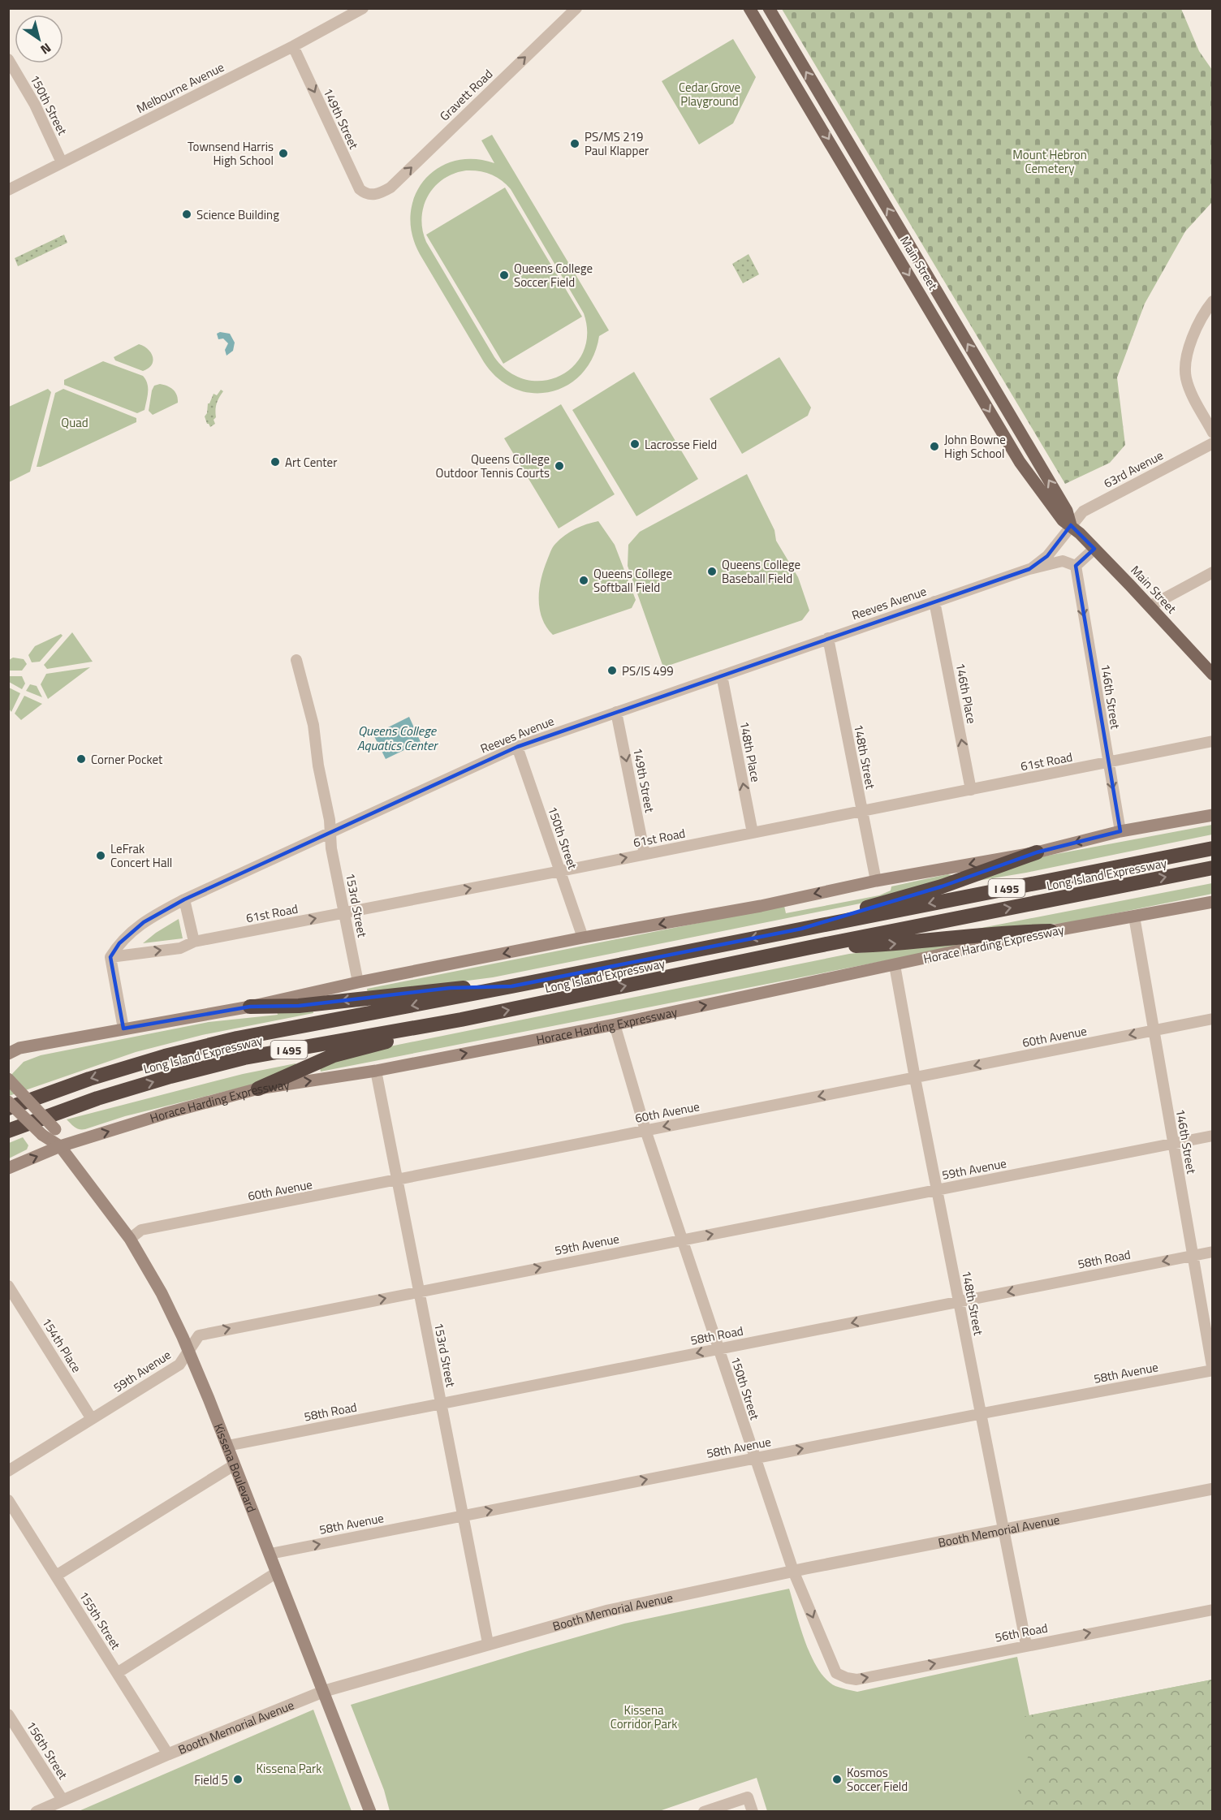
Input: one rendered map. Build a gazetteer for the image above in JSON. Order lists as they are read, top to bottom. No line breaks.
{"streets":{"highway":["Long Island Expressway","I 495"],"main road":["Main Street","Horace Harding Expressway","Kissena Boulevard"],"street":["Melbourne Avenue","Gravett Road","150th Street","149th Street","63rd Avenue","Reeves Avenue","146th Place","146th Street","148th Place","148th Street","61st Road","153rd Street","60th Avenue","59th Avenue","58th Road","154th Place","58th Avenue","Booth Memorial Avenue","155th Street","56th Road","156th Street"]},"crossings":[["Melbourne Avenue","150th Street"],["Melbourne Avenue","149th Street"],["Gravett Road","149th Street"],["150th Street","Reeves Avenue"],["150th Street","61st Road"],["150th Street","Horace Harding Expressway"],["150th Street","60th Avenue"],["150th Street","59th Avenue"],["150th Street","58th Road"],["150th Street","58th Avenue"],["150th Street","Booth Memorial Avenue"],["150th Street","56th Road"],["149th Street","Reeves Avenue"],["149th Street","61st Road"],["Main Street","63rd Avenue"],["Main Street","Reeves Avenue"],["63rd Avenue","Reeves Avenue"],["Reeves Avenue","146th Place"],["Reeves Avenue","146th Street"],["Reeves Avenue","148th Place"],["Reeves Avenue","148th Street"],["Reeves Avenue","61st Road"],["Reeves Avenue","153rd Street"],["146th Place","61st Road"],["146th Street","61st Road"],["146th Street","Horace Harding Expressway"],["146th Street","60th Avenue"],["146th Street","59th Avenue"],["146th Street","58th Road"],["146th Street","58th Avenue"],["148th Place","61st Road"],["148th Street","61st Road"],["148th Street","Horace Harding Expressway"],["148th Street","60th Avenue"],["148th Street","59th Avenue"],["148th Street","58th Road"],["148th Street","58th Avenue"],["148th Street","Booth Memorial Avenue"],["148th Street","56th Road"],["61st Road","153rd Street"],["153rd Street","Horace Harding Expressway"],["153rd Street","60th Avenue"],["153rd Street","59th Avenue"],["153rd Street","58th Road"],["153rd Street","58th Avenue"],["153rd Street","Booth Memorial Avenue"],["Horace Harding Expressway","Kissena Boulevard"],["60th Avenue","Kissena Boulevard"],["59th Avenue","154th Place"],["59th Avenue","Kissena Boulevard"],["58th Road","Kissena Boulevard"],["58th Avenue","Kissena Boulevard"],["Kissena Boulevard","Booth Memorial Avenue"],["Booth Memorial Avenue","155th Street"],["Booth Memorial Avenue","156th Street"]],"one_way":["Gravett Road","149th Street","146th Place","146th Street","148th Place","61st Road","60th Avenue","59th Avenue","58th Road","58th Avenue","56th Road"],"water":["Queens College Aquatics Center"],"parks":["Cedar Grove Playground","Mount Hebron Cemetery","Quad","Kissena Corridor Park","Kissena Park"],"places":["PS/MS 219 Paul Klapper","Townsend Harris High School","Science Building","Queens College Soccer Field","Lacrosse Field","John Bowne High School","Art Center","Queens College Outdoor Tennis Courts","Queens College Baseball Field","Queens College Softball Field","PS/IS 499","Corner Pocket","LeFrak Concert Hall","Field 5","Kosmos Soccer Field"],"north":"bottom right"}
